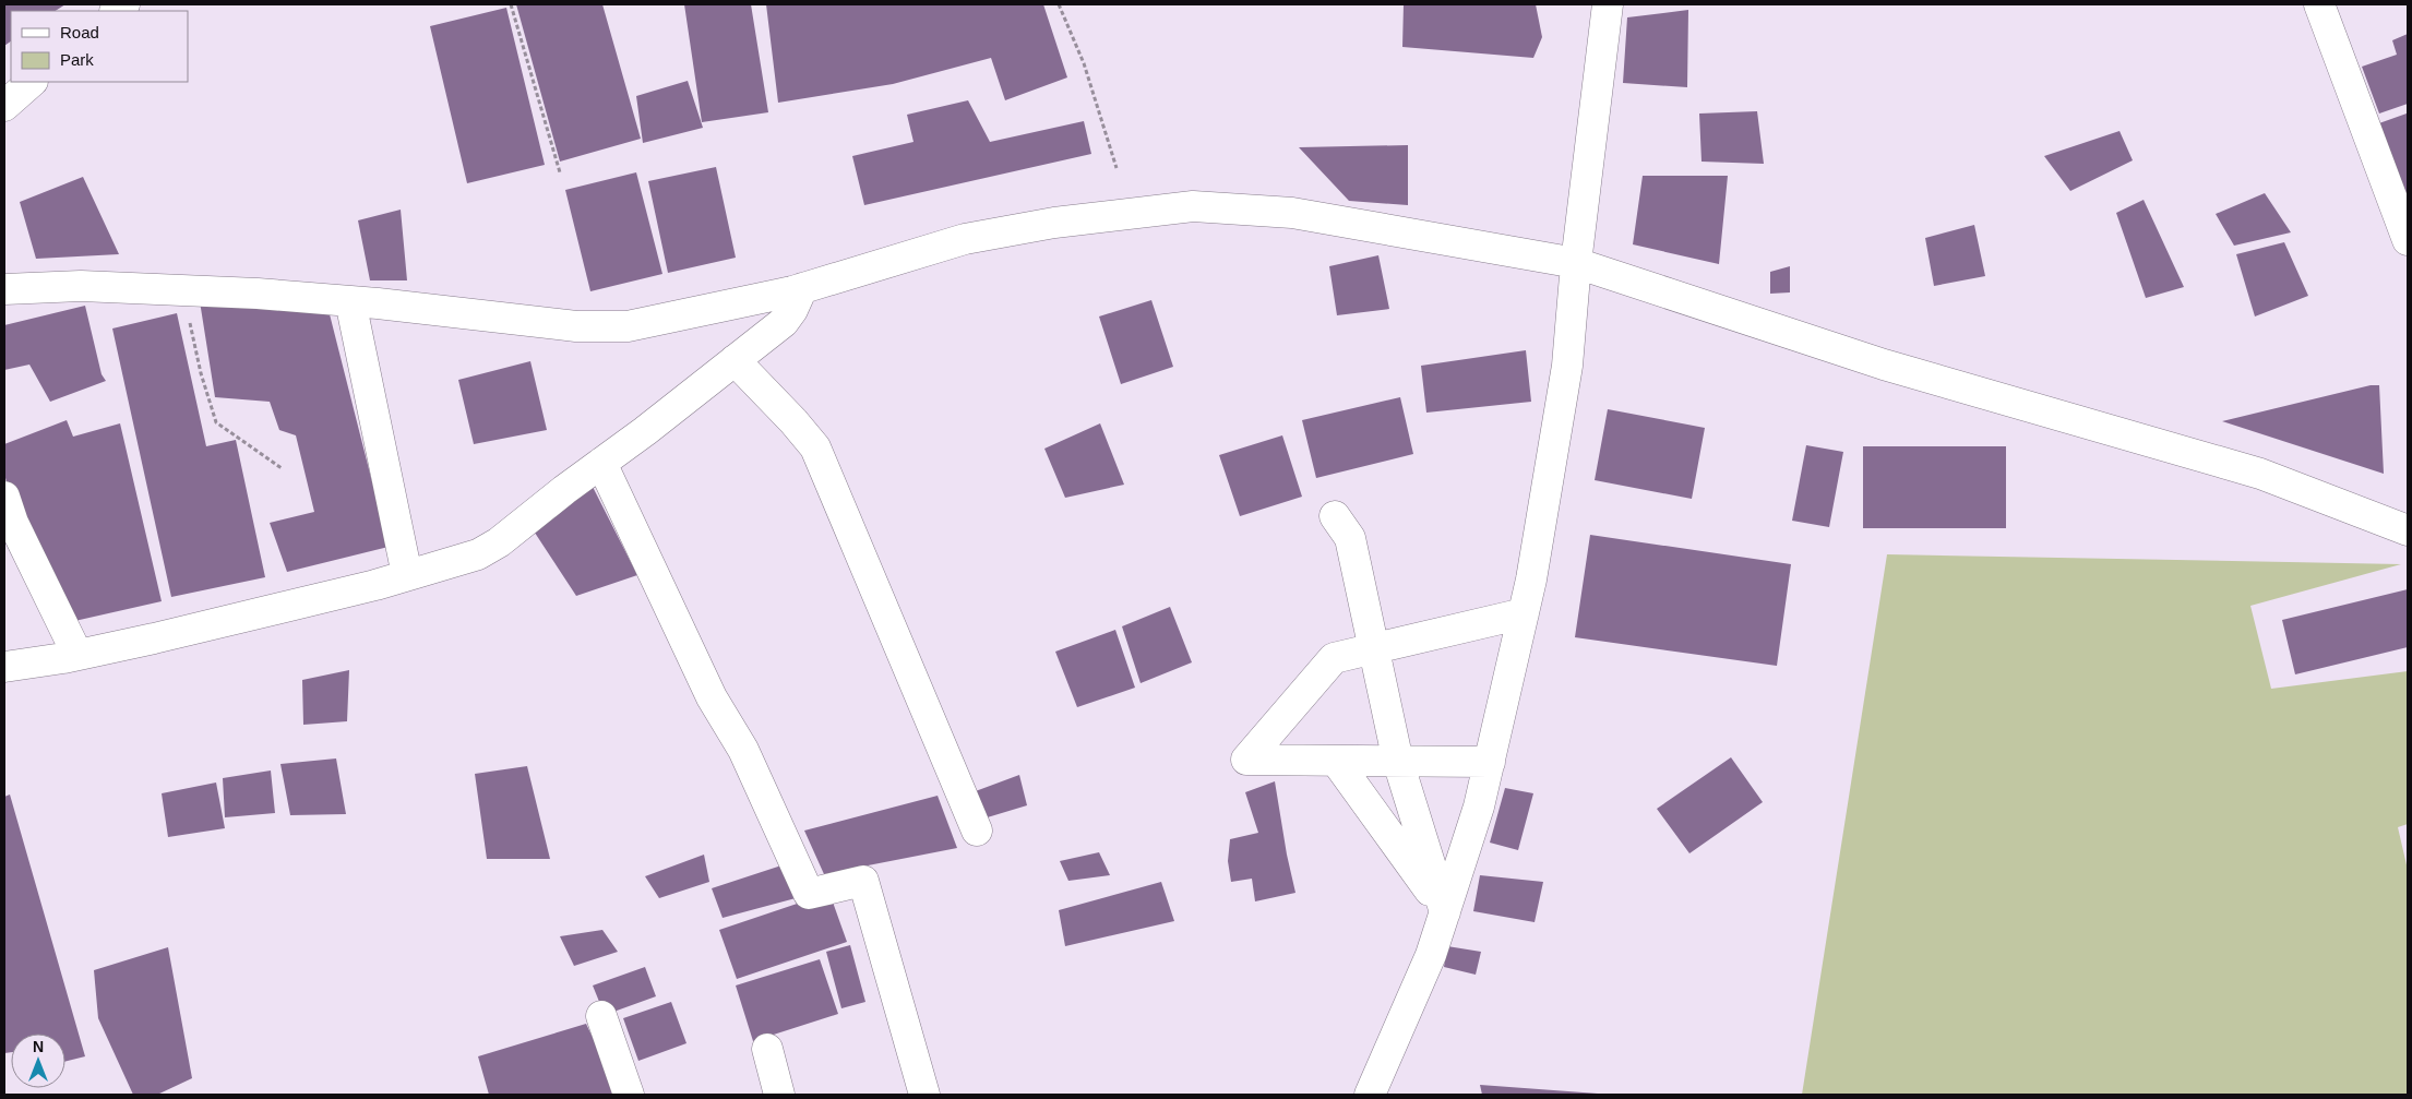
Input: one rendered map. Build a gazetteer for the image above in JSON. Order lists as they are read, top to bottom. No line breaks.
{"legend":["Road","Park"],"north":"top"}
